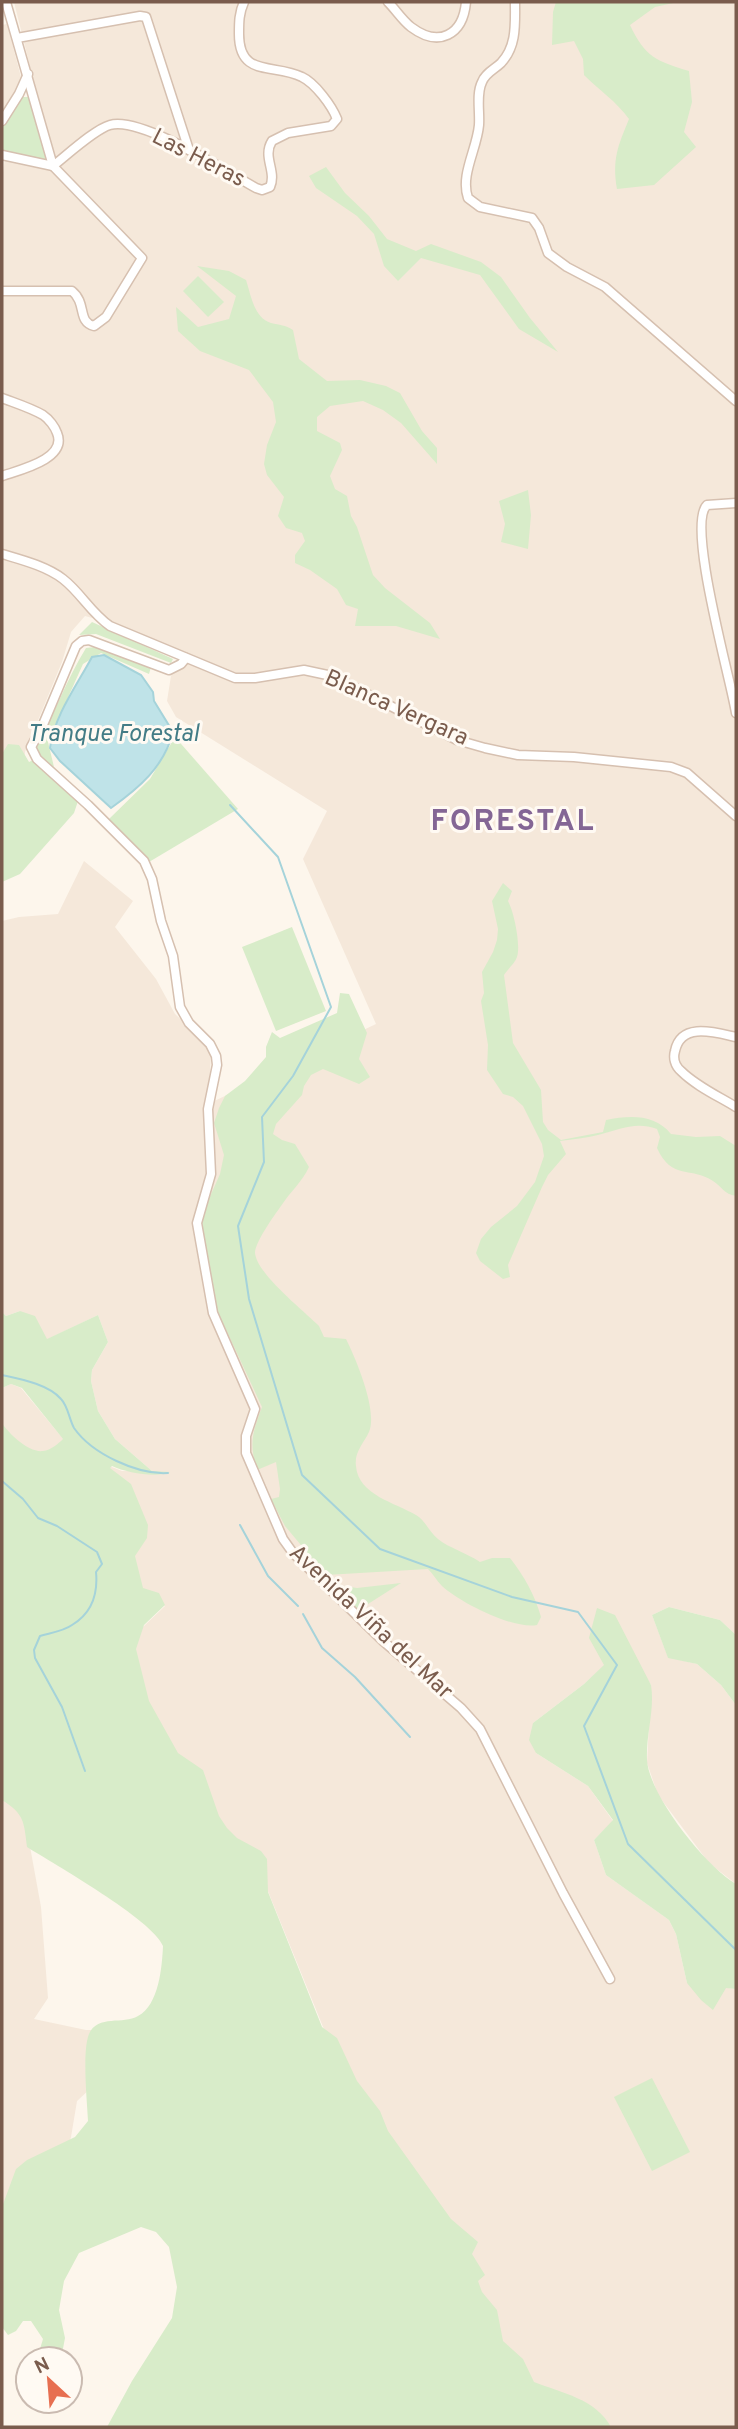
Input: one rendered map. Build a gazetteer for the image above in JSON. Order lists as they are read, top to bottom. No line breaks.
{"streets":{"street":["Las Heras","Blanca Vergara","Avenida Viña del Mar"]},"crossings":[["Blanca Vergara","Avenida Viña del Mar"]],"districts":["FORESTAL"],"water":["Tranque Forestal"],"north":"top left"}
